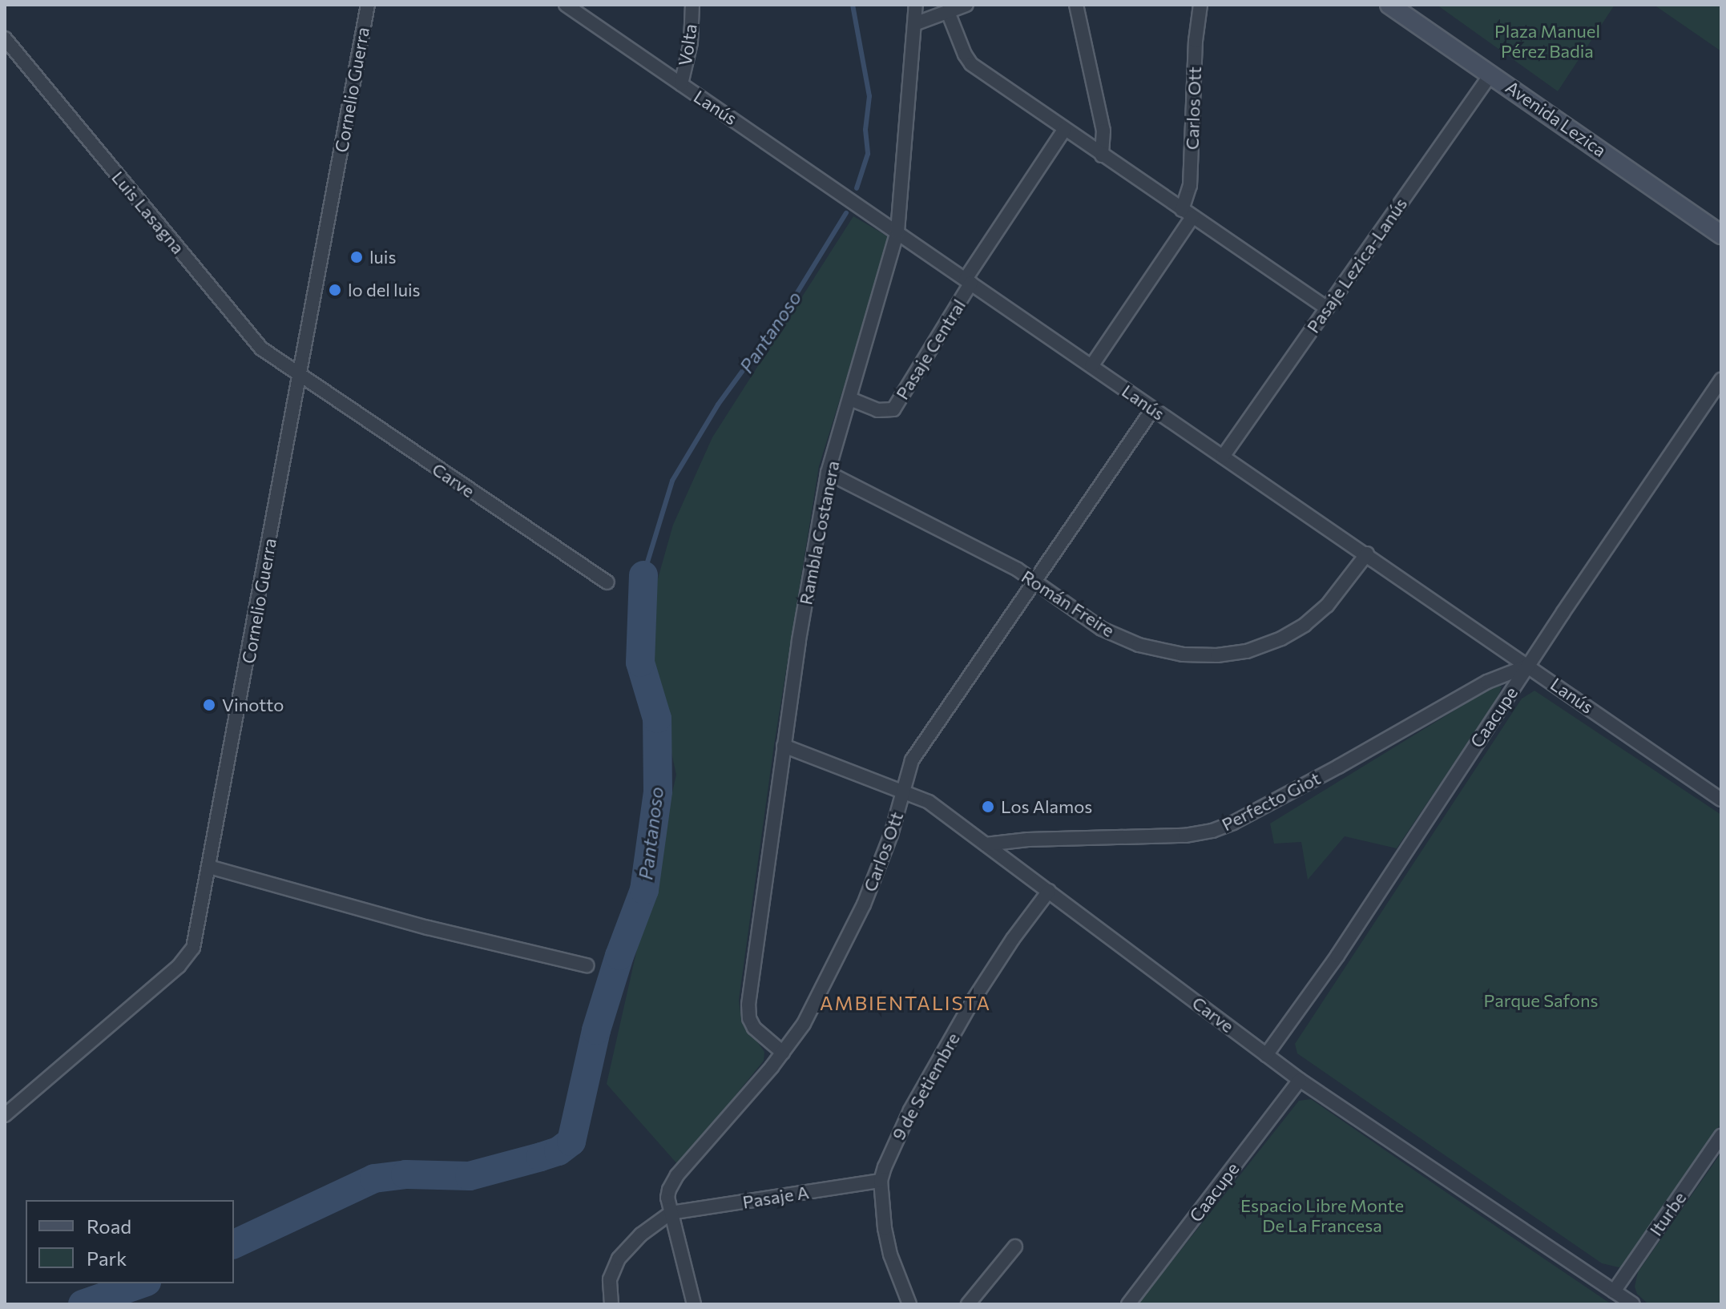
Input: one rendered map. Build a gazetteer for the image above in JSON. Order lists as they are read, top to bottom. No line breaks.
{"streets":{"street":["Volta","Cornelio Guerra","Lanús","Carlos Ott","Avenida Lezica","Luis Lasagna","Pasaje Lezica-Lanús","Pasaje Central","Carve","Rambla Costanera","Román Freire","Caacupe","Perfecto Giot","9 de Setiembre","Pasaje A","Iturbe"]},"crossings":[["Volta","Lanús"],["Cornelio Guerra","Luis Lasagna"],["Cornelio Guerra","Carve"],["Lanús","Carlos Ott"],["Lanús","Pasaje Lezica-Lanús"],["Lanús","Pasaje Central"],["Lanús","Rambla Costanera"],["Lanús","Román Freire"],["Lanús","Caacupe"],["Lanús","Perfecto Giot"],["Carlos Ott","Carve"],["Carlos Ott","Rambla Costanera"],["Carlos Ott","Román Freire"],["Carlos Ott","Pasaje A"],["Avenida Lezica","Pasaje Lezica-Lanús"],["Luis Lasagna","Carve"],["Pasaje Central","Rambla Costanera"],["Carve","Rambla Costanera"],["Carve","Caacupe"],["Carve","Perfecto Giot"],["Carve","9 de Setiembre"],["Carve","Iturbe"],["Rambla Costanera","Román Freire"],["Caacupe","Perfecto Giot"],["9 de Setiembre","Pasaje A"]],"districts":["AMBIENTALISTA"],"water":["Pantanoso"],"parks":["Plaza Manuel Pérez Badia","Parque Safons","Espacio Libre Monte De La Francesa"],"places":["luis","lo del luis","Vinotto","Los Alamos"],"legend":["Road","Park"]}
